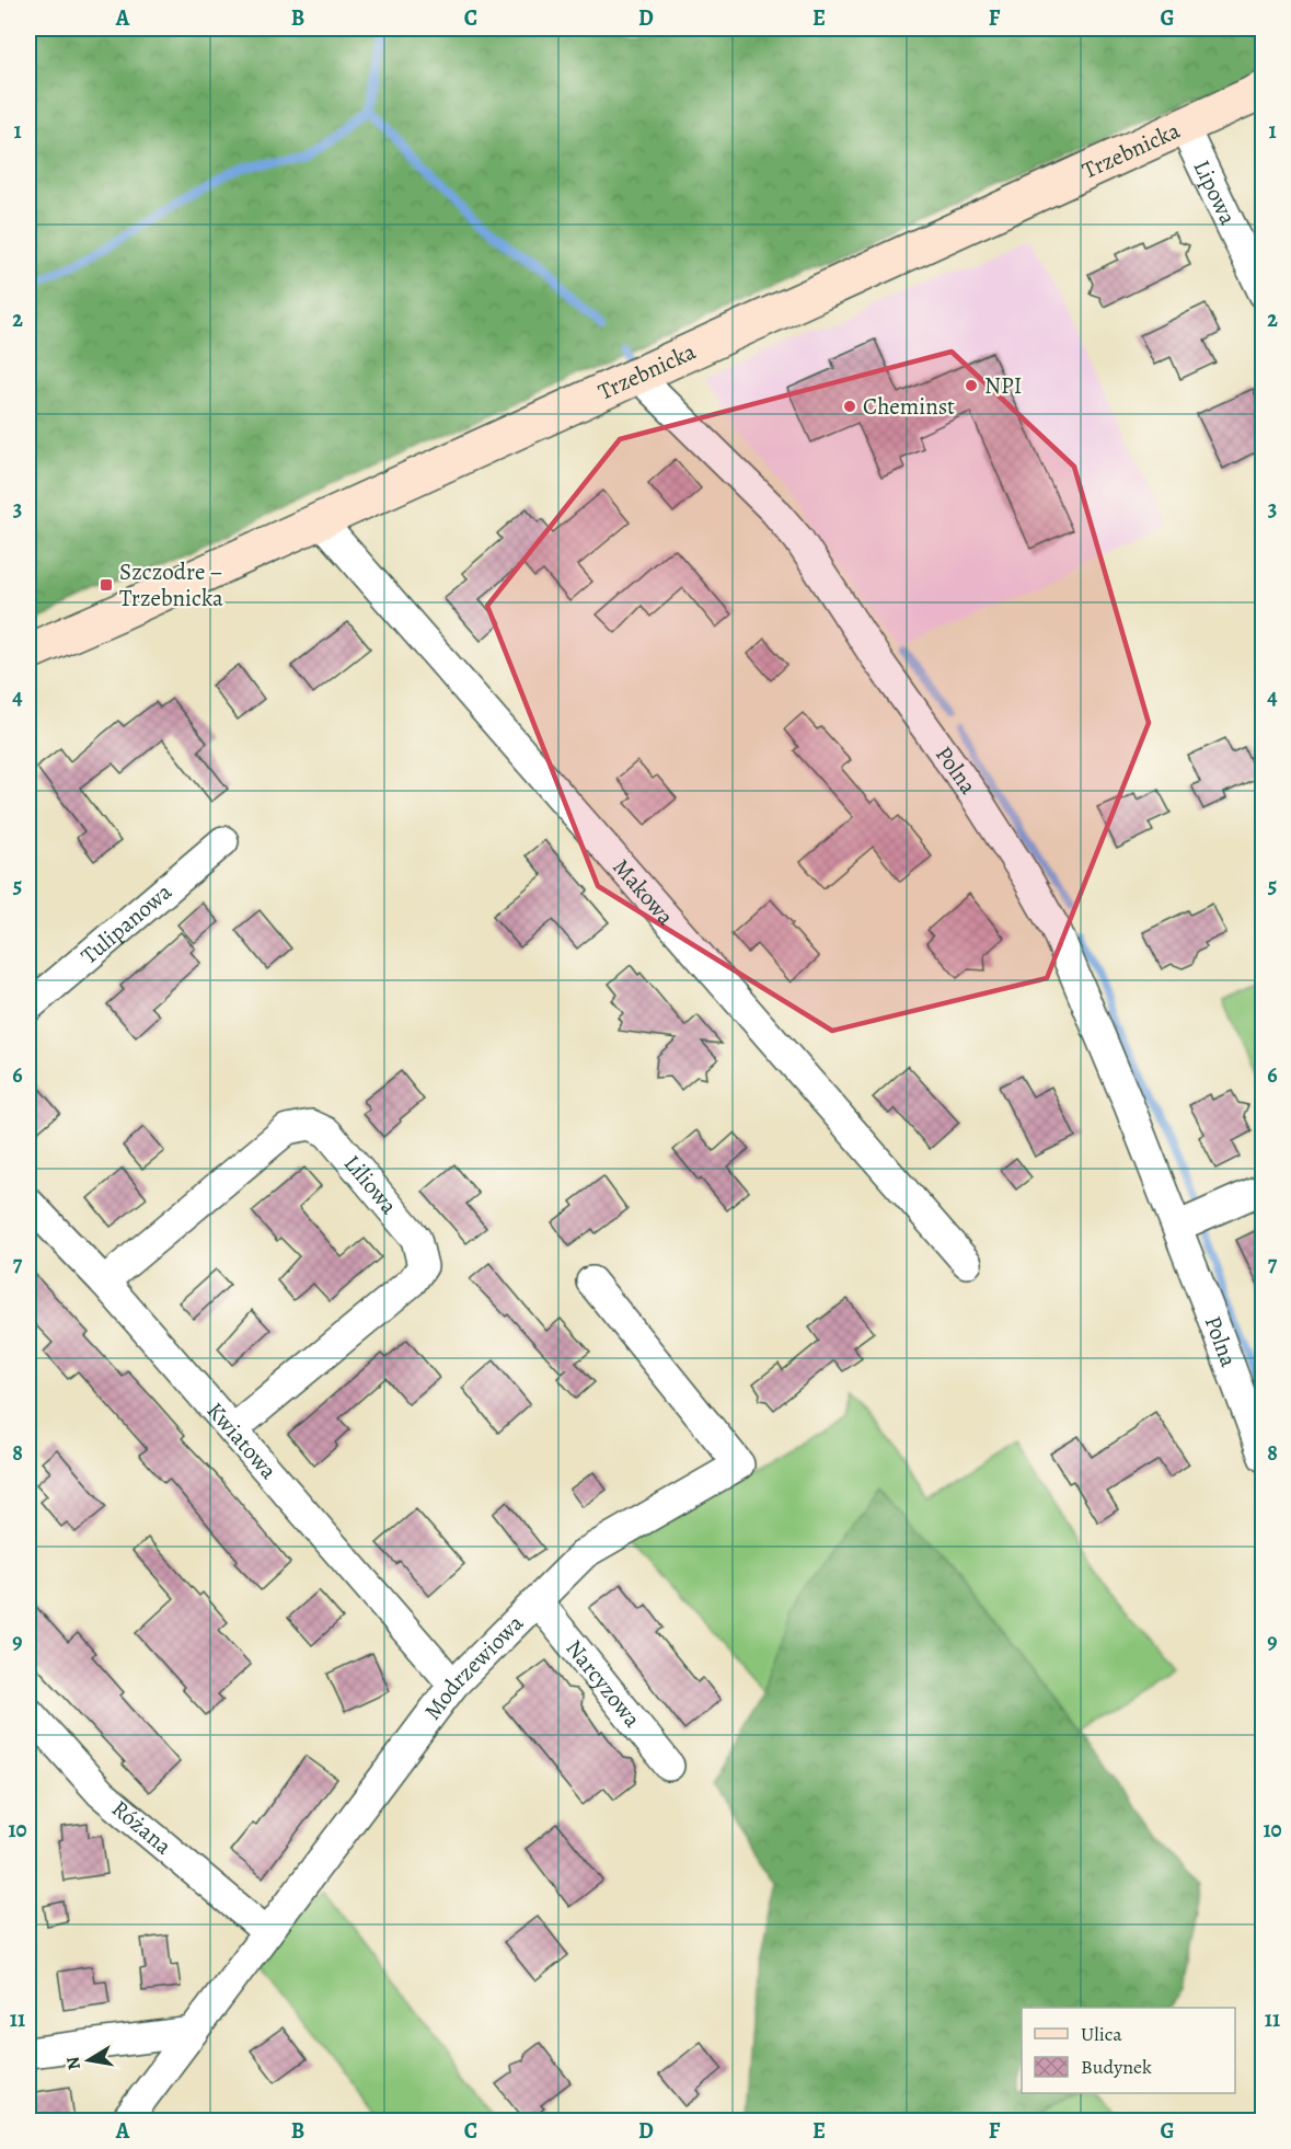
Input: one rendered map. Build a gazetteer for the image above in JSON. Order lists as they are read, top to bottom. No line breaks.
{"streets":{"street":["Trzebnicka","Lipowa","Polna","Makowa","Tulipanowa","Liliowa","Kwiatowa","Modrzewiowa","Narcyzowa","Różana"]},"crossings":[["Trzebnicka","Lipowa"],["Trzebnicka","Polna"],["Trzebnicka","Makowa"],["Liliowa","Kwiatowa"],["Kwiatowa","Modrzewiowa"],["Modrzewiowa","Narcyzowa"],["Modrzewiowa","Różana"]],"places":{"other":["NPI","Cheminst"],"transit":["Szczodre – Trzebnicka"]},"legend":["Ulica","Budynek"],"north":"left","grid":{"columns":["A","B","C","D","E","F","G"],"rows":["1","2","3","4","5","6","7","8","9","10","11"]}}
